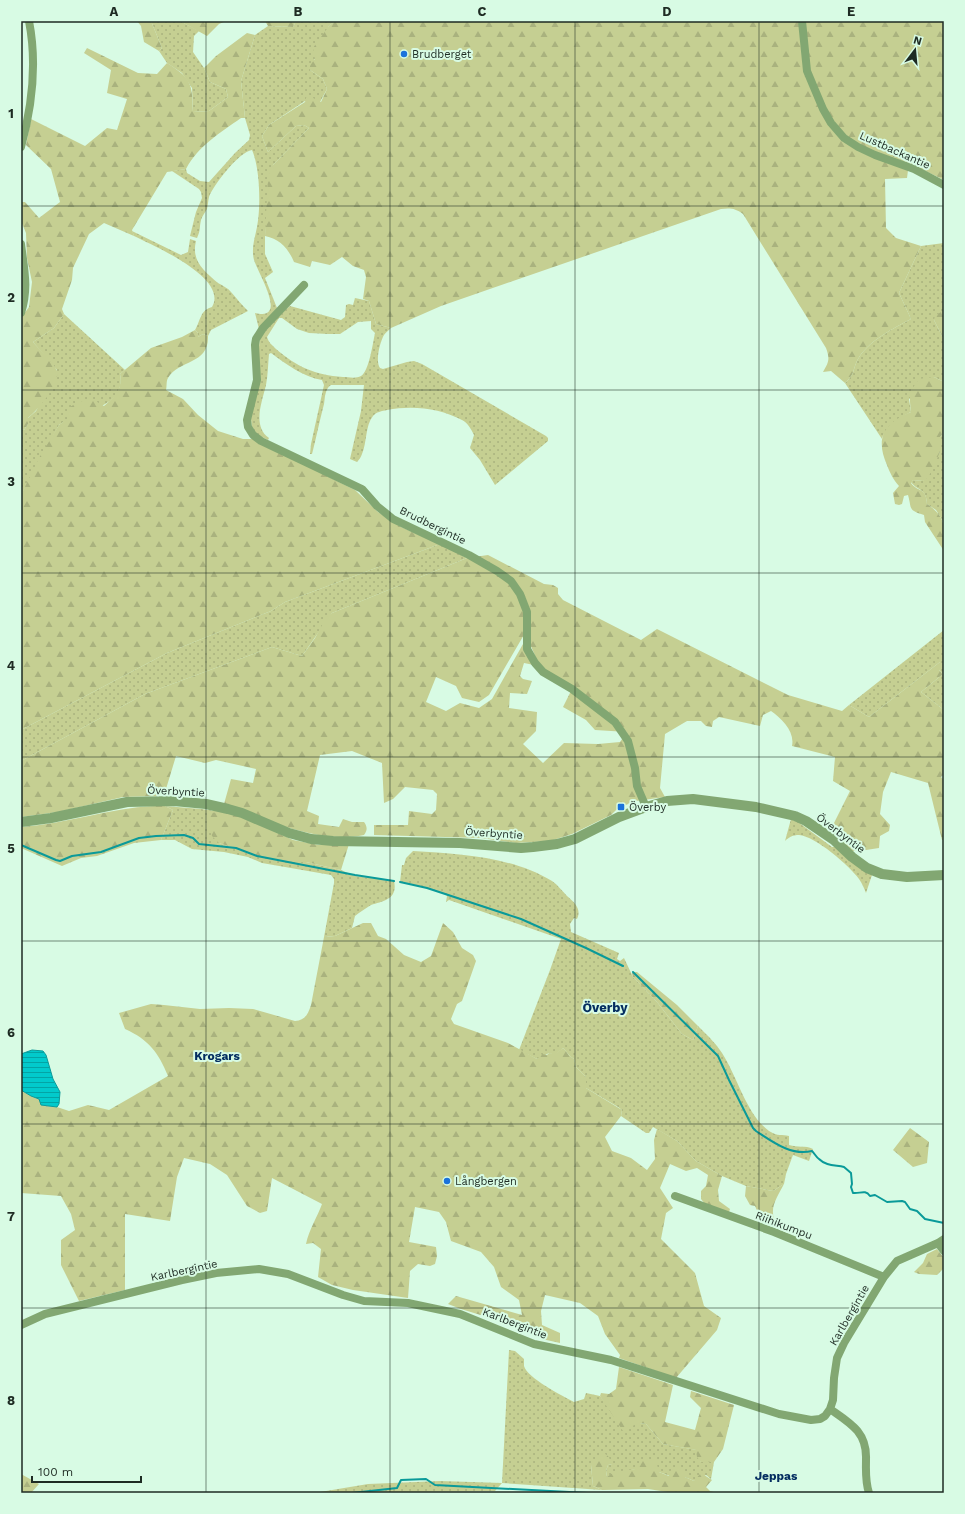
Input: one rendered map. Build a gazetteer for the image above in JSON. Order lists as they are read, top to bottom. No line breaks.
{"streets":{"street":["Lustbackantie","Brudbergintie","Överbyntie","Riihikumpu","Karlbergintie"]},"crossings":[["Brudbergintie","Överbyntie"],["Riihikumpu","Karlbergintie"]],"districts":["Överby","Krogars","Jeppas"],"places":{"other":["Brudberget","Långbergen"],"transit":["Överby"]},"scale_bar":"100 m","north":"top","grid":{"columns":["A","B","C","D","E"],"rows":["1","2","3","4","5","6","7","8"]}}
